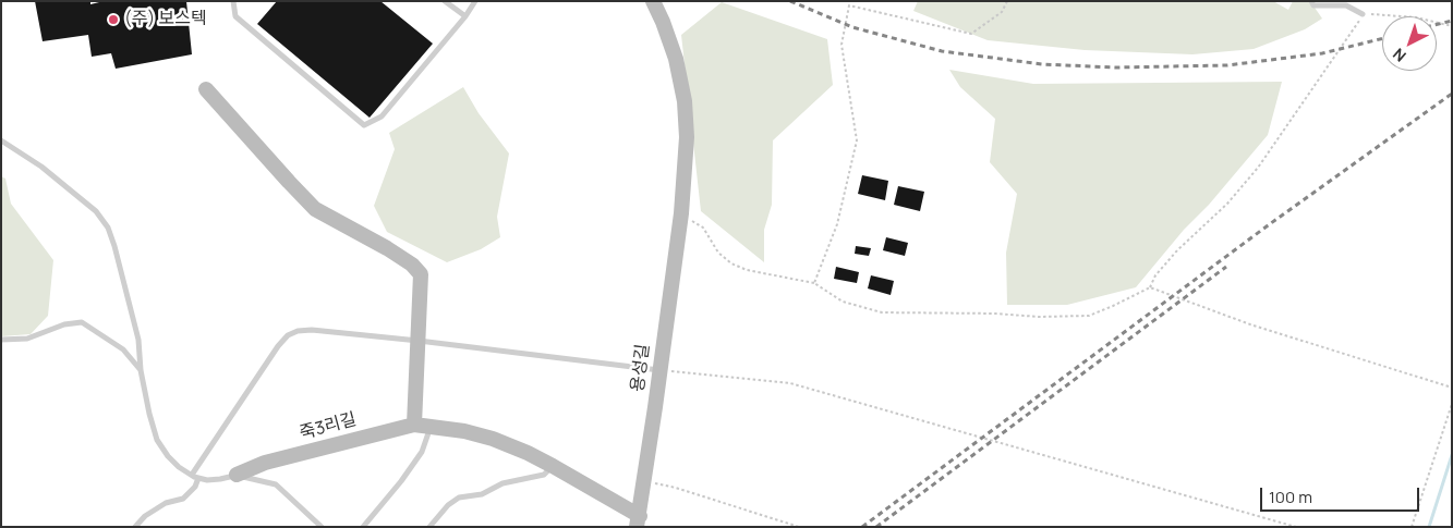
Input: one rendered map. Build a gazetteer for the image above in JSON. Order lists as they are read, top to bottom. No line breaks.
{"streets":{"street":["용성길","죽3리길"]},"crossings":[["용성길","죽3리길"]],"places":["(주) 보스텍"],"scale_bar":"100 m","north":"bottom left"}
